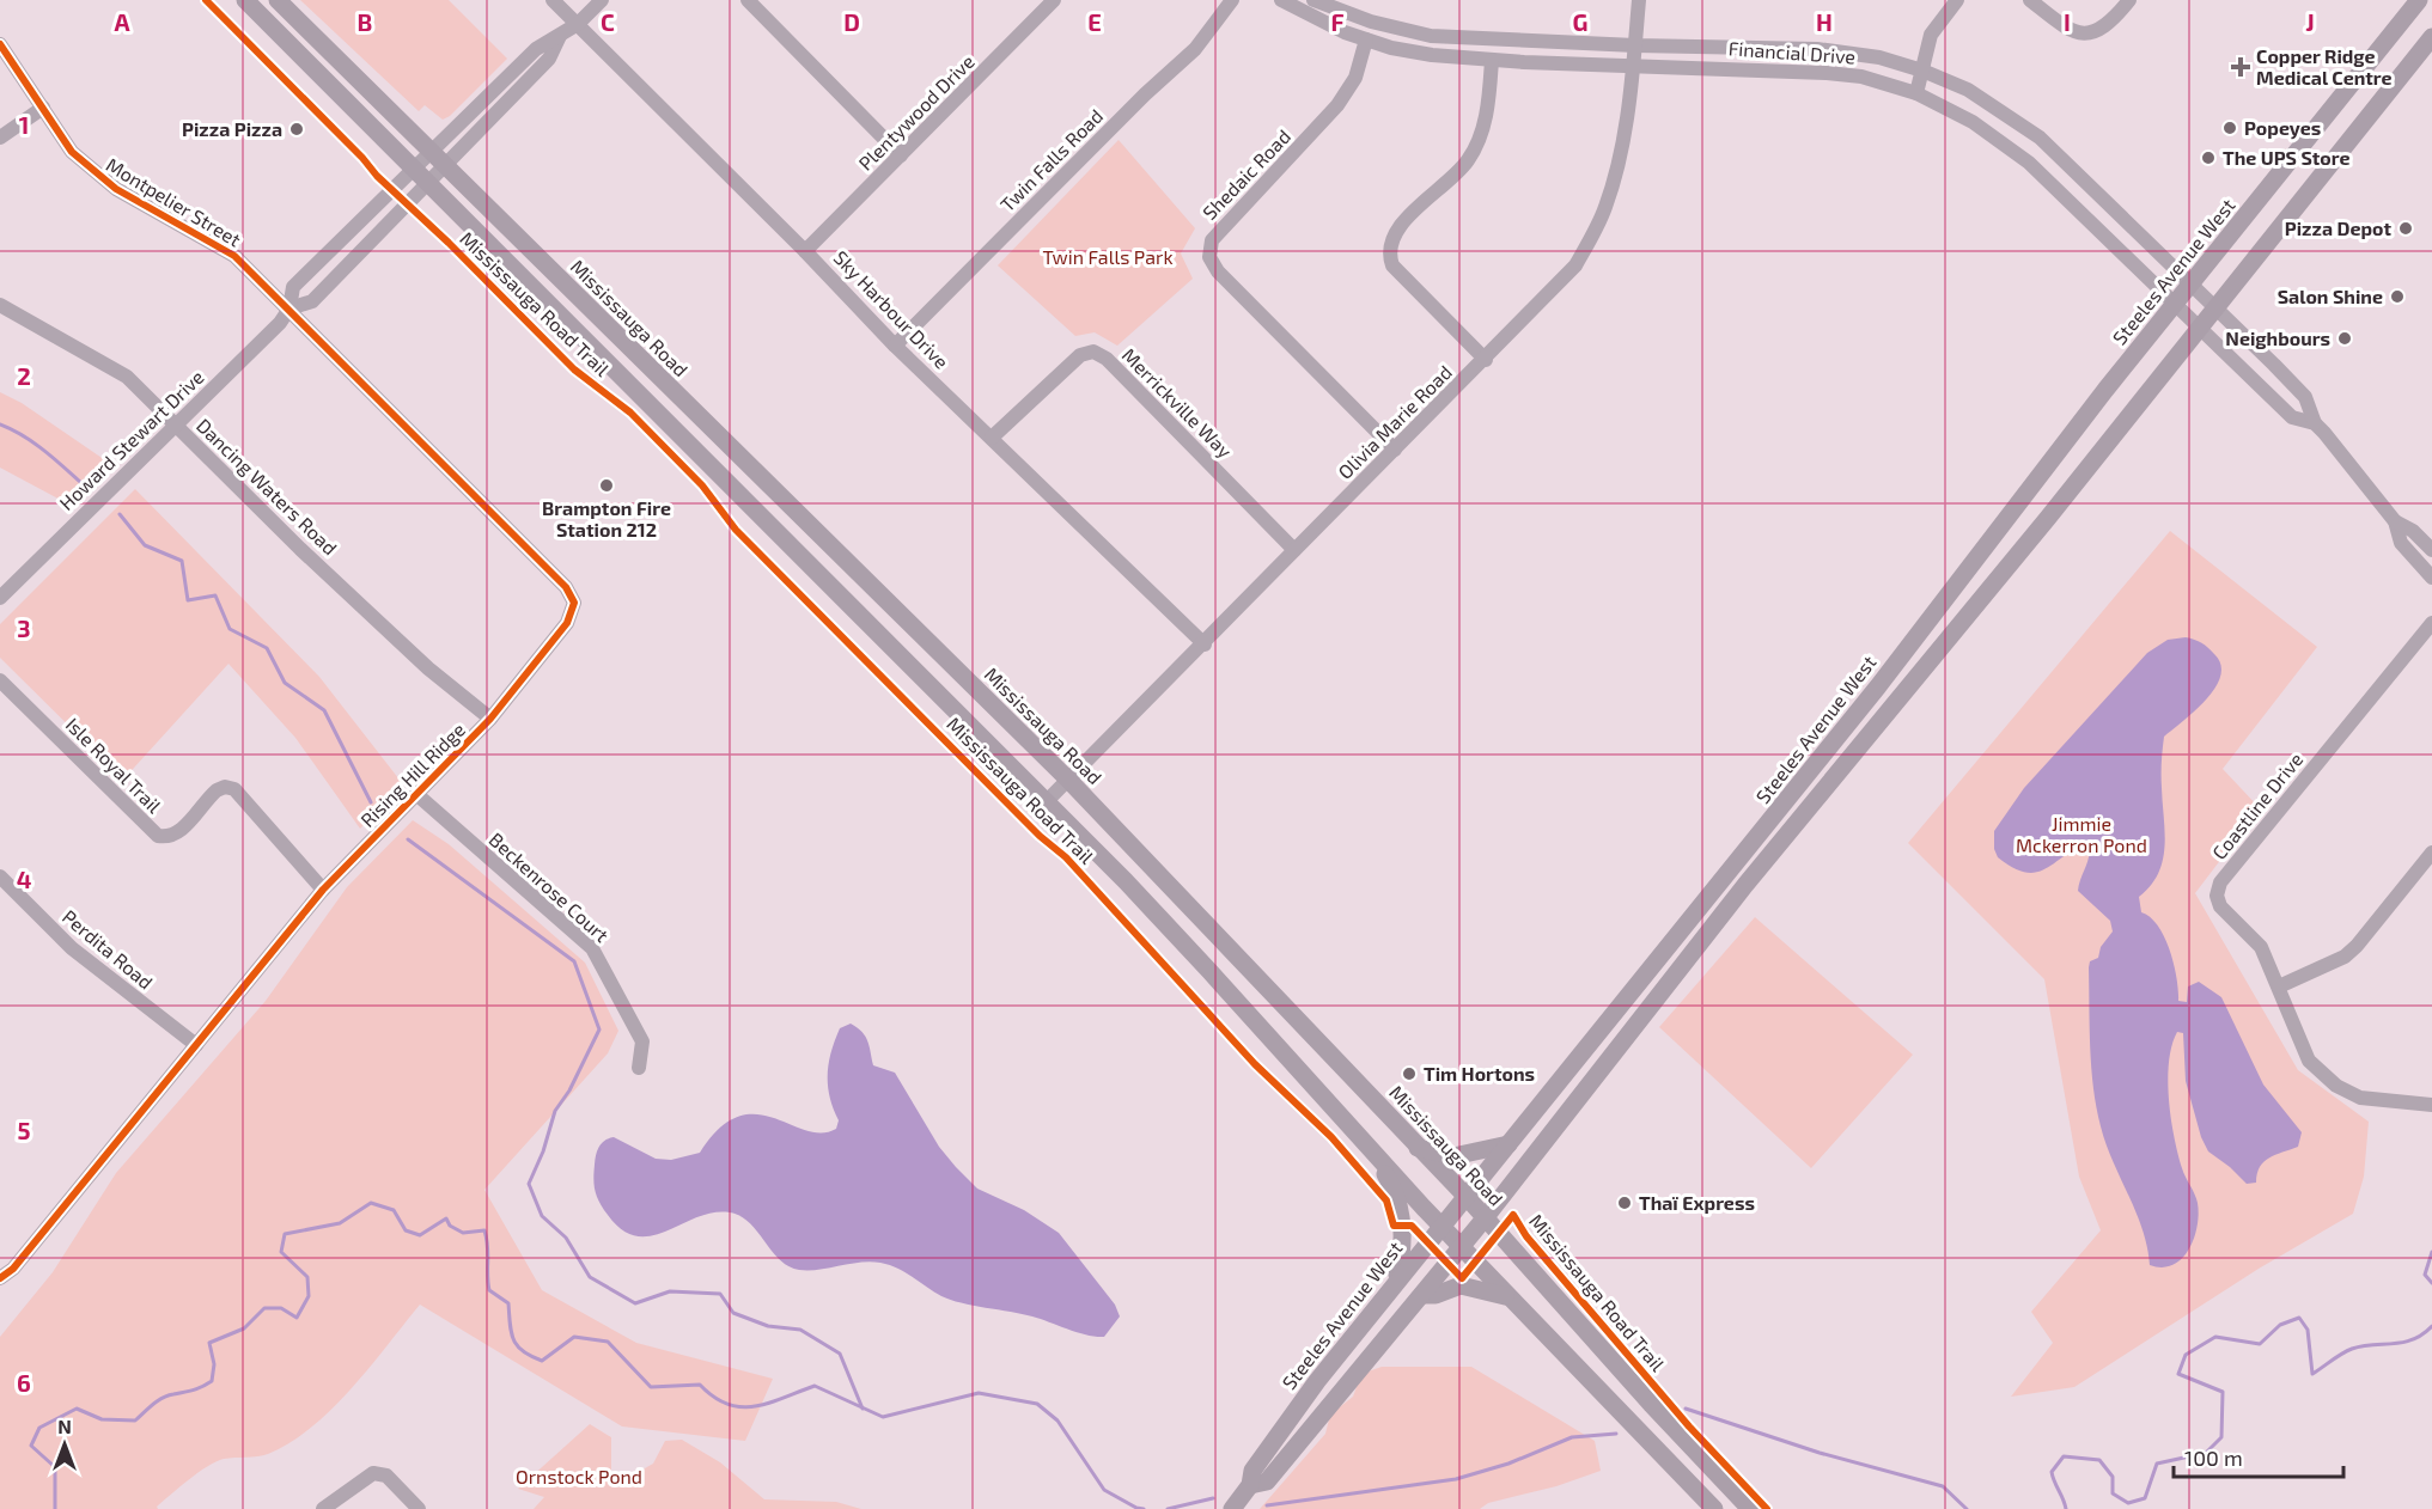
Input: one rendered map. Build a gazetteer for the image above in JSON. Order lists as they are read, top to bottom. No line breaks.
{"streets":{"main road":["Steeles Avenue West","Mississauga Road"],"street":["Financial Drive","Plentywood Drive","Twin Falls Road","Shedaic Road","Montpelier Street","Sky Harbour Drive","Merrickville Way","Olivia Marie Road","Howard Stewart Drive","Dancing Waters Road","Isle Royal Trail","Rising Hill Ridge","Coastline Drive","Beckenrose Court","Perdita Road"],"cycle path":["Mississauga Road Trail"]},"crossings":[["Financial Drive","Shedaic Road"],["Financial Drive","Steeles Avenue West"],["Financial Drive","Olivia Marie Road"],["Plentywood Drive","Sky Harbour Drive"],["Twin Falls Road","Sky Harbour Drive"],["Shedaic Road","Olivia Marie Road"],["Montpelier Street","Howard Stewart Drive"],["Montpelier Street","Rising Hill Ridge"],["Steeles Avenue West","Mississauga Road"],["Sky Harbour Drive","Merrickville Way"],["Sky Harbour Drive","Olivia Marie Road"],["Sky Harbour Drive","Howard Stewart Drive"],["Mississauga Road","Olivia Marie Road"],["Mississauga Road","Howard Stewart Drive"],["Merrickville Way","Olivia Marie Road"],["Howard Stewart Drive","Dancing Waters Road"],["Howard Stewart Drive","Rising Hill Ridge"],["Dancing Waters Road","Rising Hill Ridge"],["Isle Royal Trail","Rising Hill Ridge"],["Rising Hill Ridge","Beckenrose Court"],["Rising Hill Ridge","Perdita Road"]],"parks":["Twin Falls Park","Jimmie Mckerron Pond","Ornstock Pond"],"places":{"health":["Copper Ridge Medical Centre"],"other":["Popeyes","Pizza Pizza","The UPS Store","Pizza Depot","Salon Shine","Neighbours","Brampton Fire Station 212","Tim Hortons","Thaï Express"]},"scale_bar":"100 m","north":"top","grid":{"columns":["A","B","C","D","E","F","G","H","I","J"],"rows":["1","2","3","4","5","6"]}}
